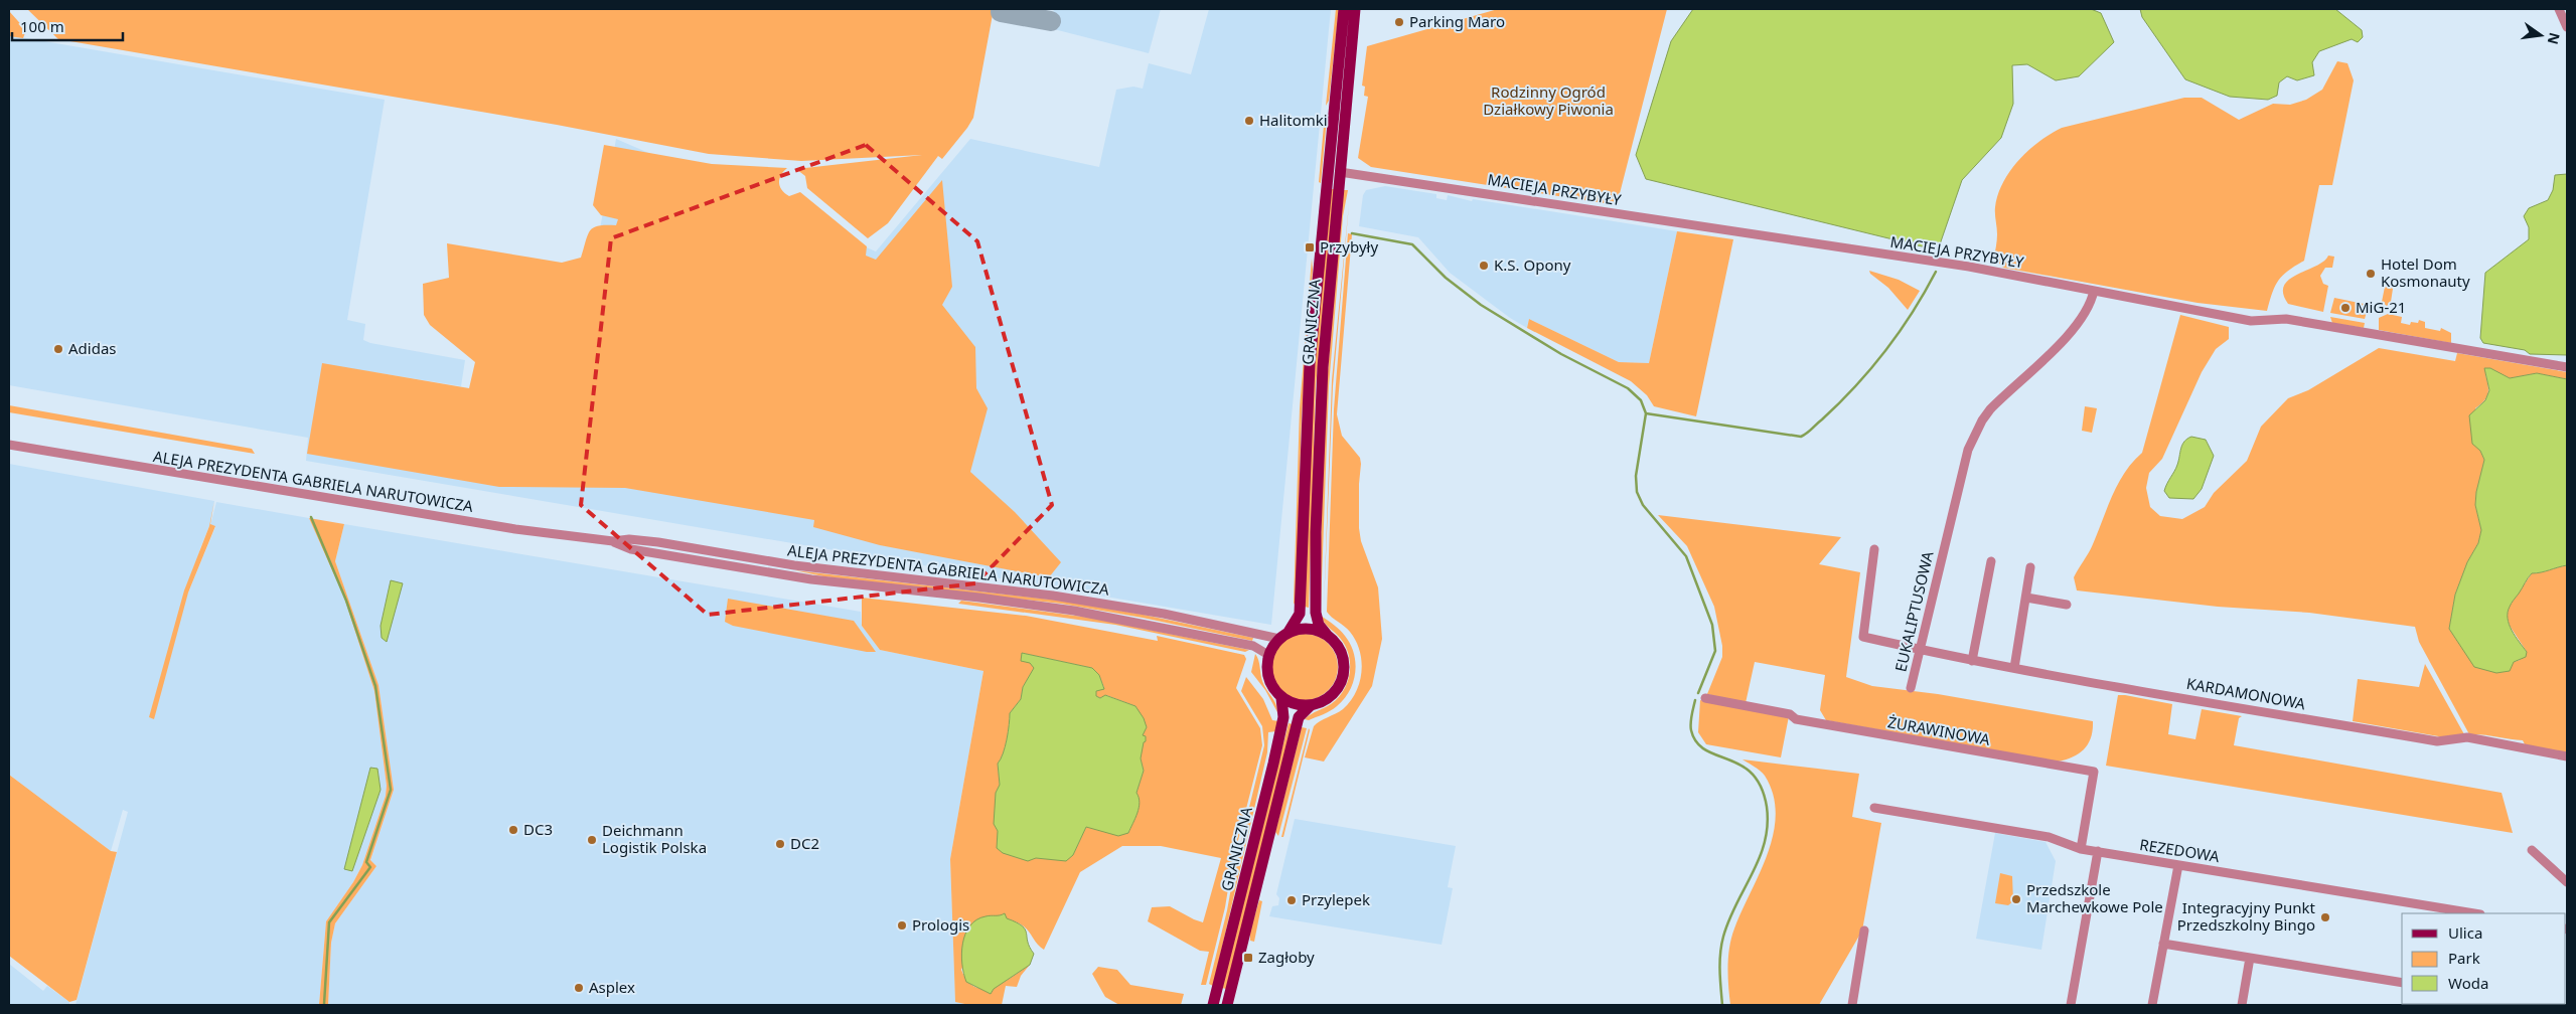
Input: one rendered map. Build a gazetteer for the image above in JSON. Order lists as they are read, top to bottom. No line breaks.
{"streets":{"main road":["GRANICZNA"],"street":["MACIEJA PRZYBYŁY","ALEJA PREZYDENTA GABRIELA NARUTOWICZA","EUKALIPTUSOWA","KARDAMONOWA","ŻURAWINOWA","REZEDOWA"]},"crossings":[["MACIEJA PRZYBYŁY","GRANICZNA"],["MACIEJA PRZYBYŁY","EUKALIPTUSOWA"],["GRANICZNA","ALEJA PREZYDENTA GABRIELA NARUTOWICZA"],["EUKALIPTUSOWA","KARDAMONOWA"],["ŻURAWINOWA","REZEDOWA"]],"parks":["Rodzinny Ogród Działkowy Piwonia"],"places":{"other":["Parking Maro","Halitomki","K.S. Opony","Hotel Dom Kosmonauty","MiG-21","Adidas","DC3","Deichmann Logistik Polska","DC2","Przedszkole Marchewkowe Pole","Przylepek","Integracyjny Punkt Przedszkolny Bingo","Prologis","Asplex"],"transit":["Przybyły","Zagłoby"]},"legend":["Ulica","Park","Woda"],"scale_bar":"100 m","north":"right"}
